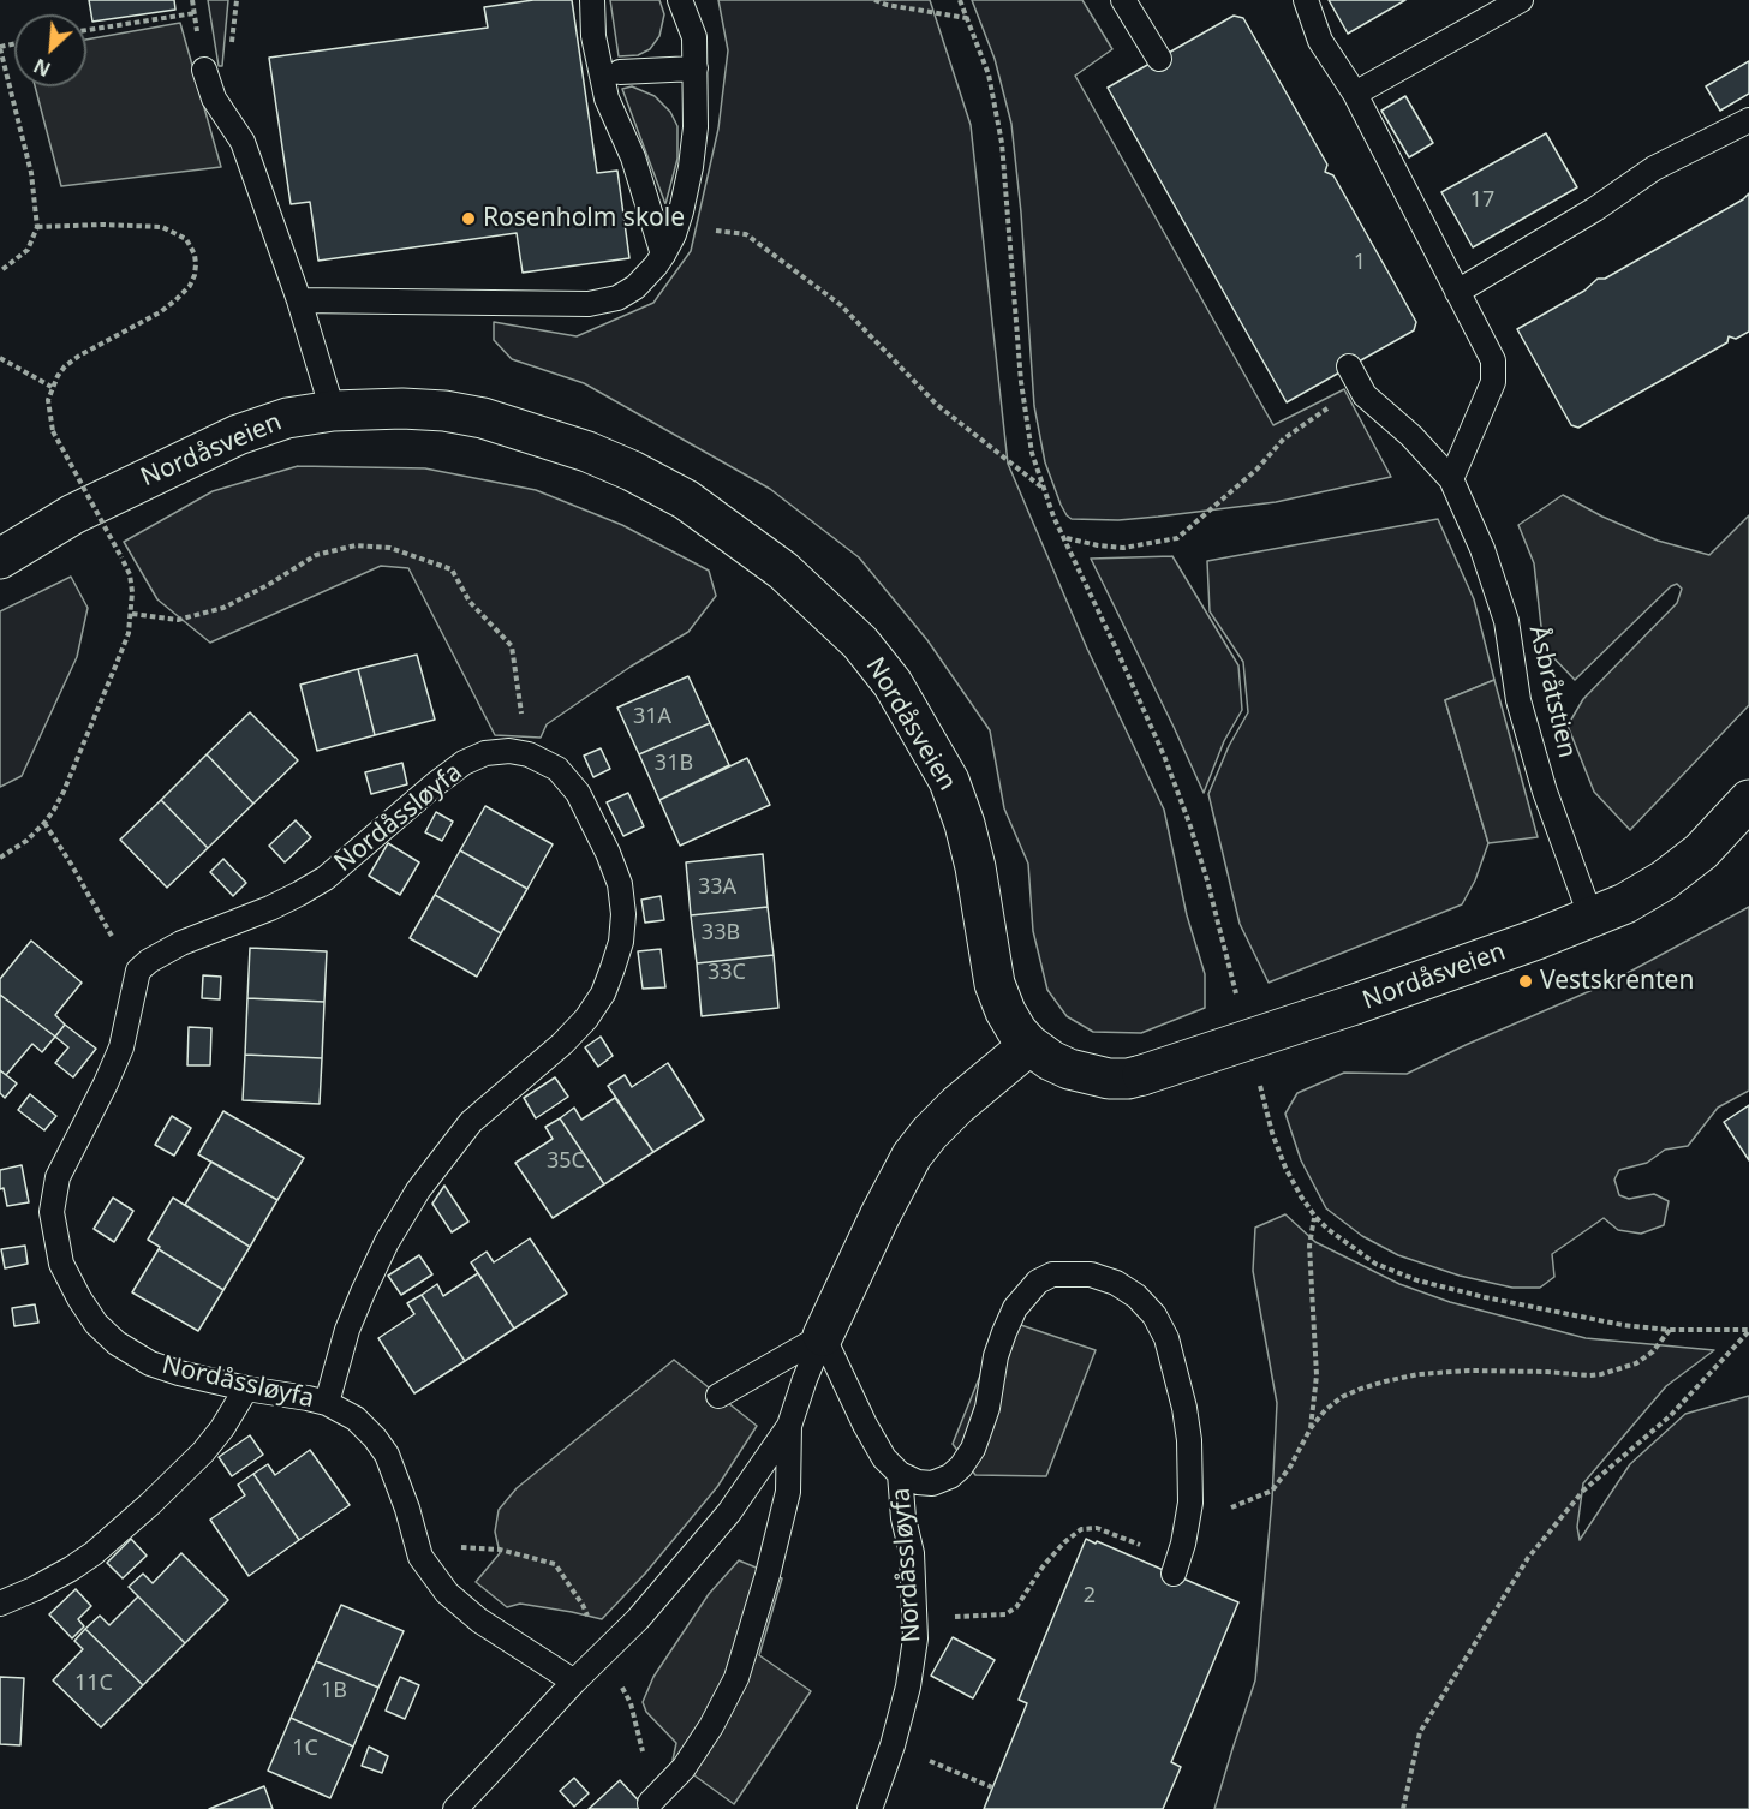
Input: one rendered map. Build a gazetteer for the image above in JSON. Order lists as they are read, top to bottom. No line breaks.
{"streets":{"street":["Nordåsveien"],"lane":["Åsbråtstien","Nordåssløyfa"]},"crossings":[["Nordåsveien","Åsbråtstien"]],"places":["Rosenholm skole","Vestskrenten"],"house_numbers":["17","1","31A","31B","33A","33B","33C","35C","2","11C","1B","1C"],"north":"bottom left"}
